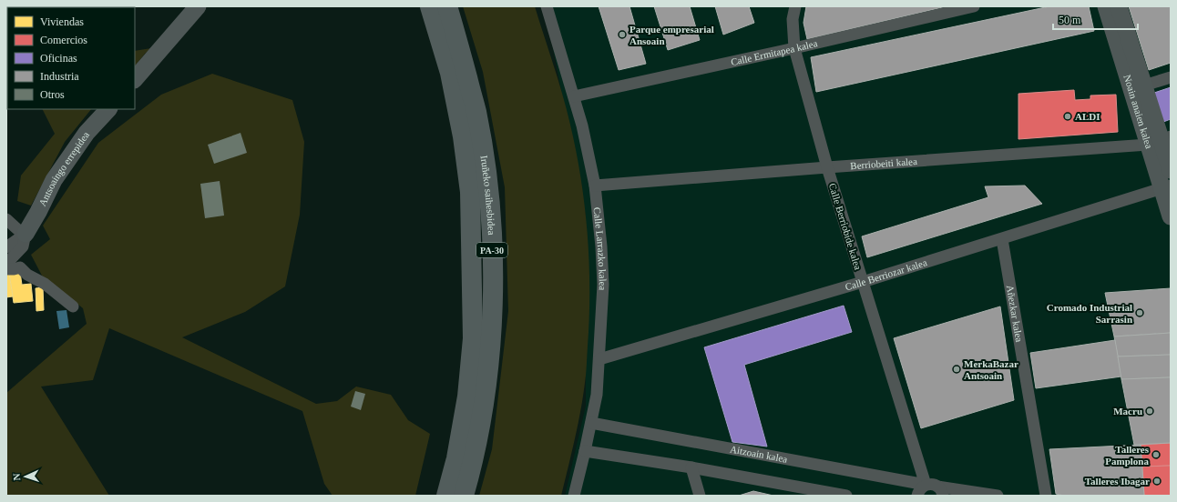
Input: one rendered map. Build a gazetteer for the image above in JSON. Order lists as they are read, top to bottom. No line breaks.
{"streets":{"highway":["Iruñeko saihesbidea","PA-30"],"street":["Calle Ermitapea kalea","Noain anaien kalea","Berriobeiti kalea","Antsoaingo errepidea","Calle Berriobide kalea","Calle Larrazko kalea","Calle Berriozar kalea","Añezkar kalea","Aitzoain kalea"]},"crossings":[["Calle Ermitapea kalea","Calle Berriobide kalea"],["Calle Ermitapea kalea","Calle Larrazko kalea"],["Noain anaien kalea","Berriobeiti kalea"],["Noain anaien kalea","Calle Berriozar kalea"],["Berriobeiti kalea","Calle Berriobide kalea"],["Berriobeiti kalea","Calle Larrazko kalea"],["Calle Berriobide kalea","Calle Berriozar kalea"],["Calle Berriobide kalea","Aitzoain kalea"],["Calle Larrazko kalea","Calle Berriozar kalea"],["Calle Larrazko kalea","Aitzoain kalea"],["Calle Berriozar kalea","Añezkar kalea"]],"places":["Parque empresarial Ansoain","ALDI","Cromado Industrial Sarrasin","MerkaBazar Antsoain","Macru","Talleres Pamplona","Talleres Ibagar"],"legend":["Viviendas","Comercios","Oficinas","Industria","Otros"],"scale_bar":"50 m","north":"left"}
